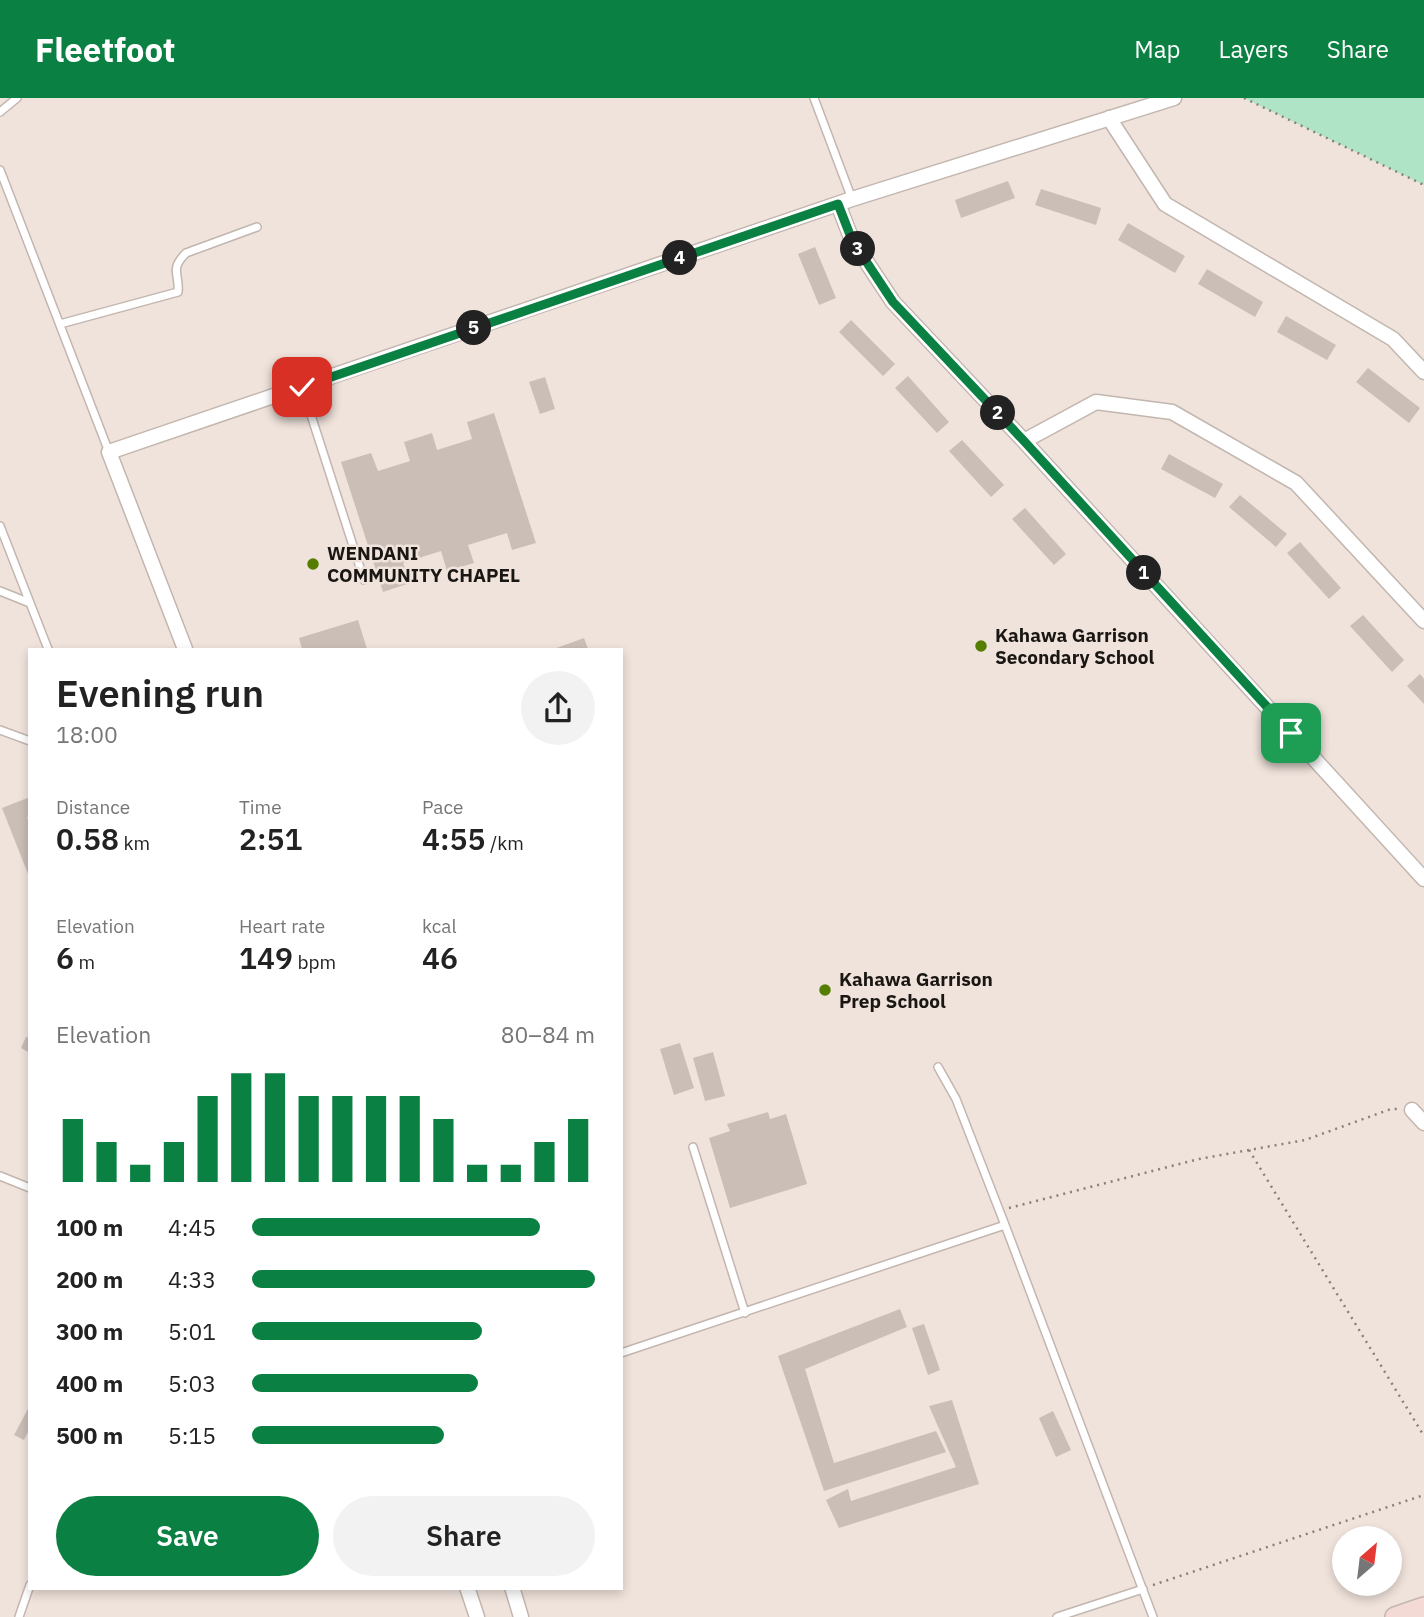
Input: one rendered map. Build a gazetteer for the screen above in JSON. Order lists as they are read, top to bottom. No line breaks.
{"places":["WENDANI COMMUNITY CHAPEL","Kahawa Garrison Secondary School","Kahawa Garrison Prep School"],"north":"top right","page":{"header":"Fleetfoot","nav":["Map","Layers","Share"],"pins":["3","4","5","2","1"],"heading":["Evening run","18:00"],"stats":[["Distance","0.58 km"],["Time","2:51"],["Pace","4:55 /km"],["Elevation","6 m"],["Heart rate","149 bpm"],["kcal","46"]],"chart":["Elevation","80–84 m"],"list":[{"name":"100 m","note":"4:45"},{"name":"200 m","note":"4:33"},{"name":"300 m","note":"5:01"},{"name":"400 m","note":"5:03"},{"name":"500 m","note":"5:15"}],"buttons":["Save","Share"]}}
